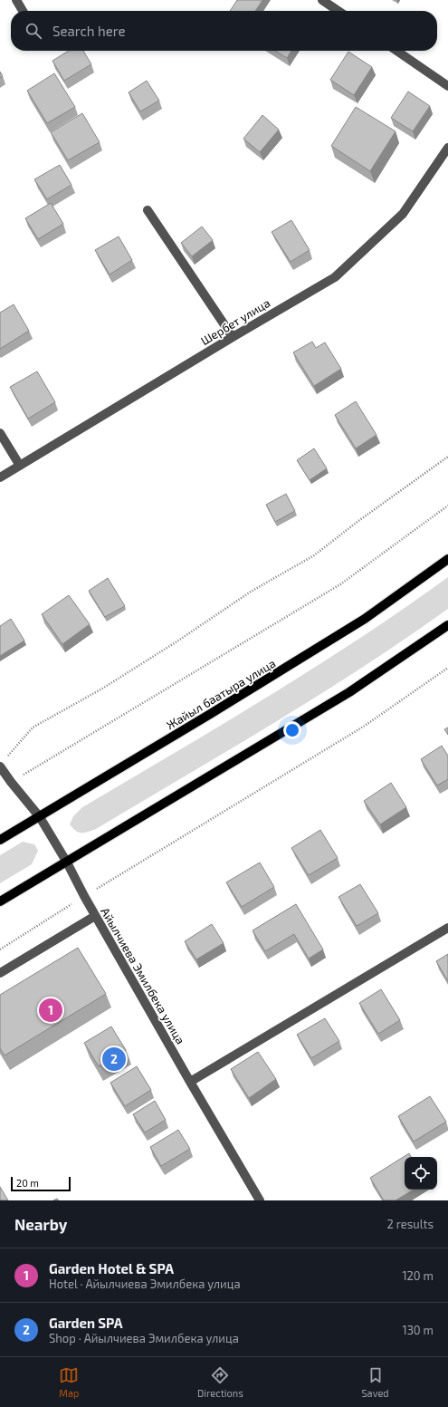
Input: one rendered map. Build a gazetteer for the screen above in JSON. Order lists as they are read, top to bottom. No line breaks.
{"streets":{"main road":["Жайыл баатыра улица"],"street":["Шербет улица","Айылчиева Эмилбека улица"]},"crossings":[["Жайыл баатыра улица","Айылчиева Эмилбека улица"]],"scale_bar":"20 m","page":{"search":"Search here","pins":["1","2"],"scale":"20 m","heading":["Nearby","2 results"],"list":[{"mark":"1","name":"Garden Hotel & SPA","note":"Hotel · Айылчиева Эмилбека улица","value":"120 m"},{"mark":"2","name":"Garden SPA","note":"Shop · Айылчиева Эмилбека улица","value":"130 m"}],"nav":["Map","Directions","Saved"]}}
